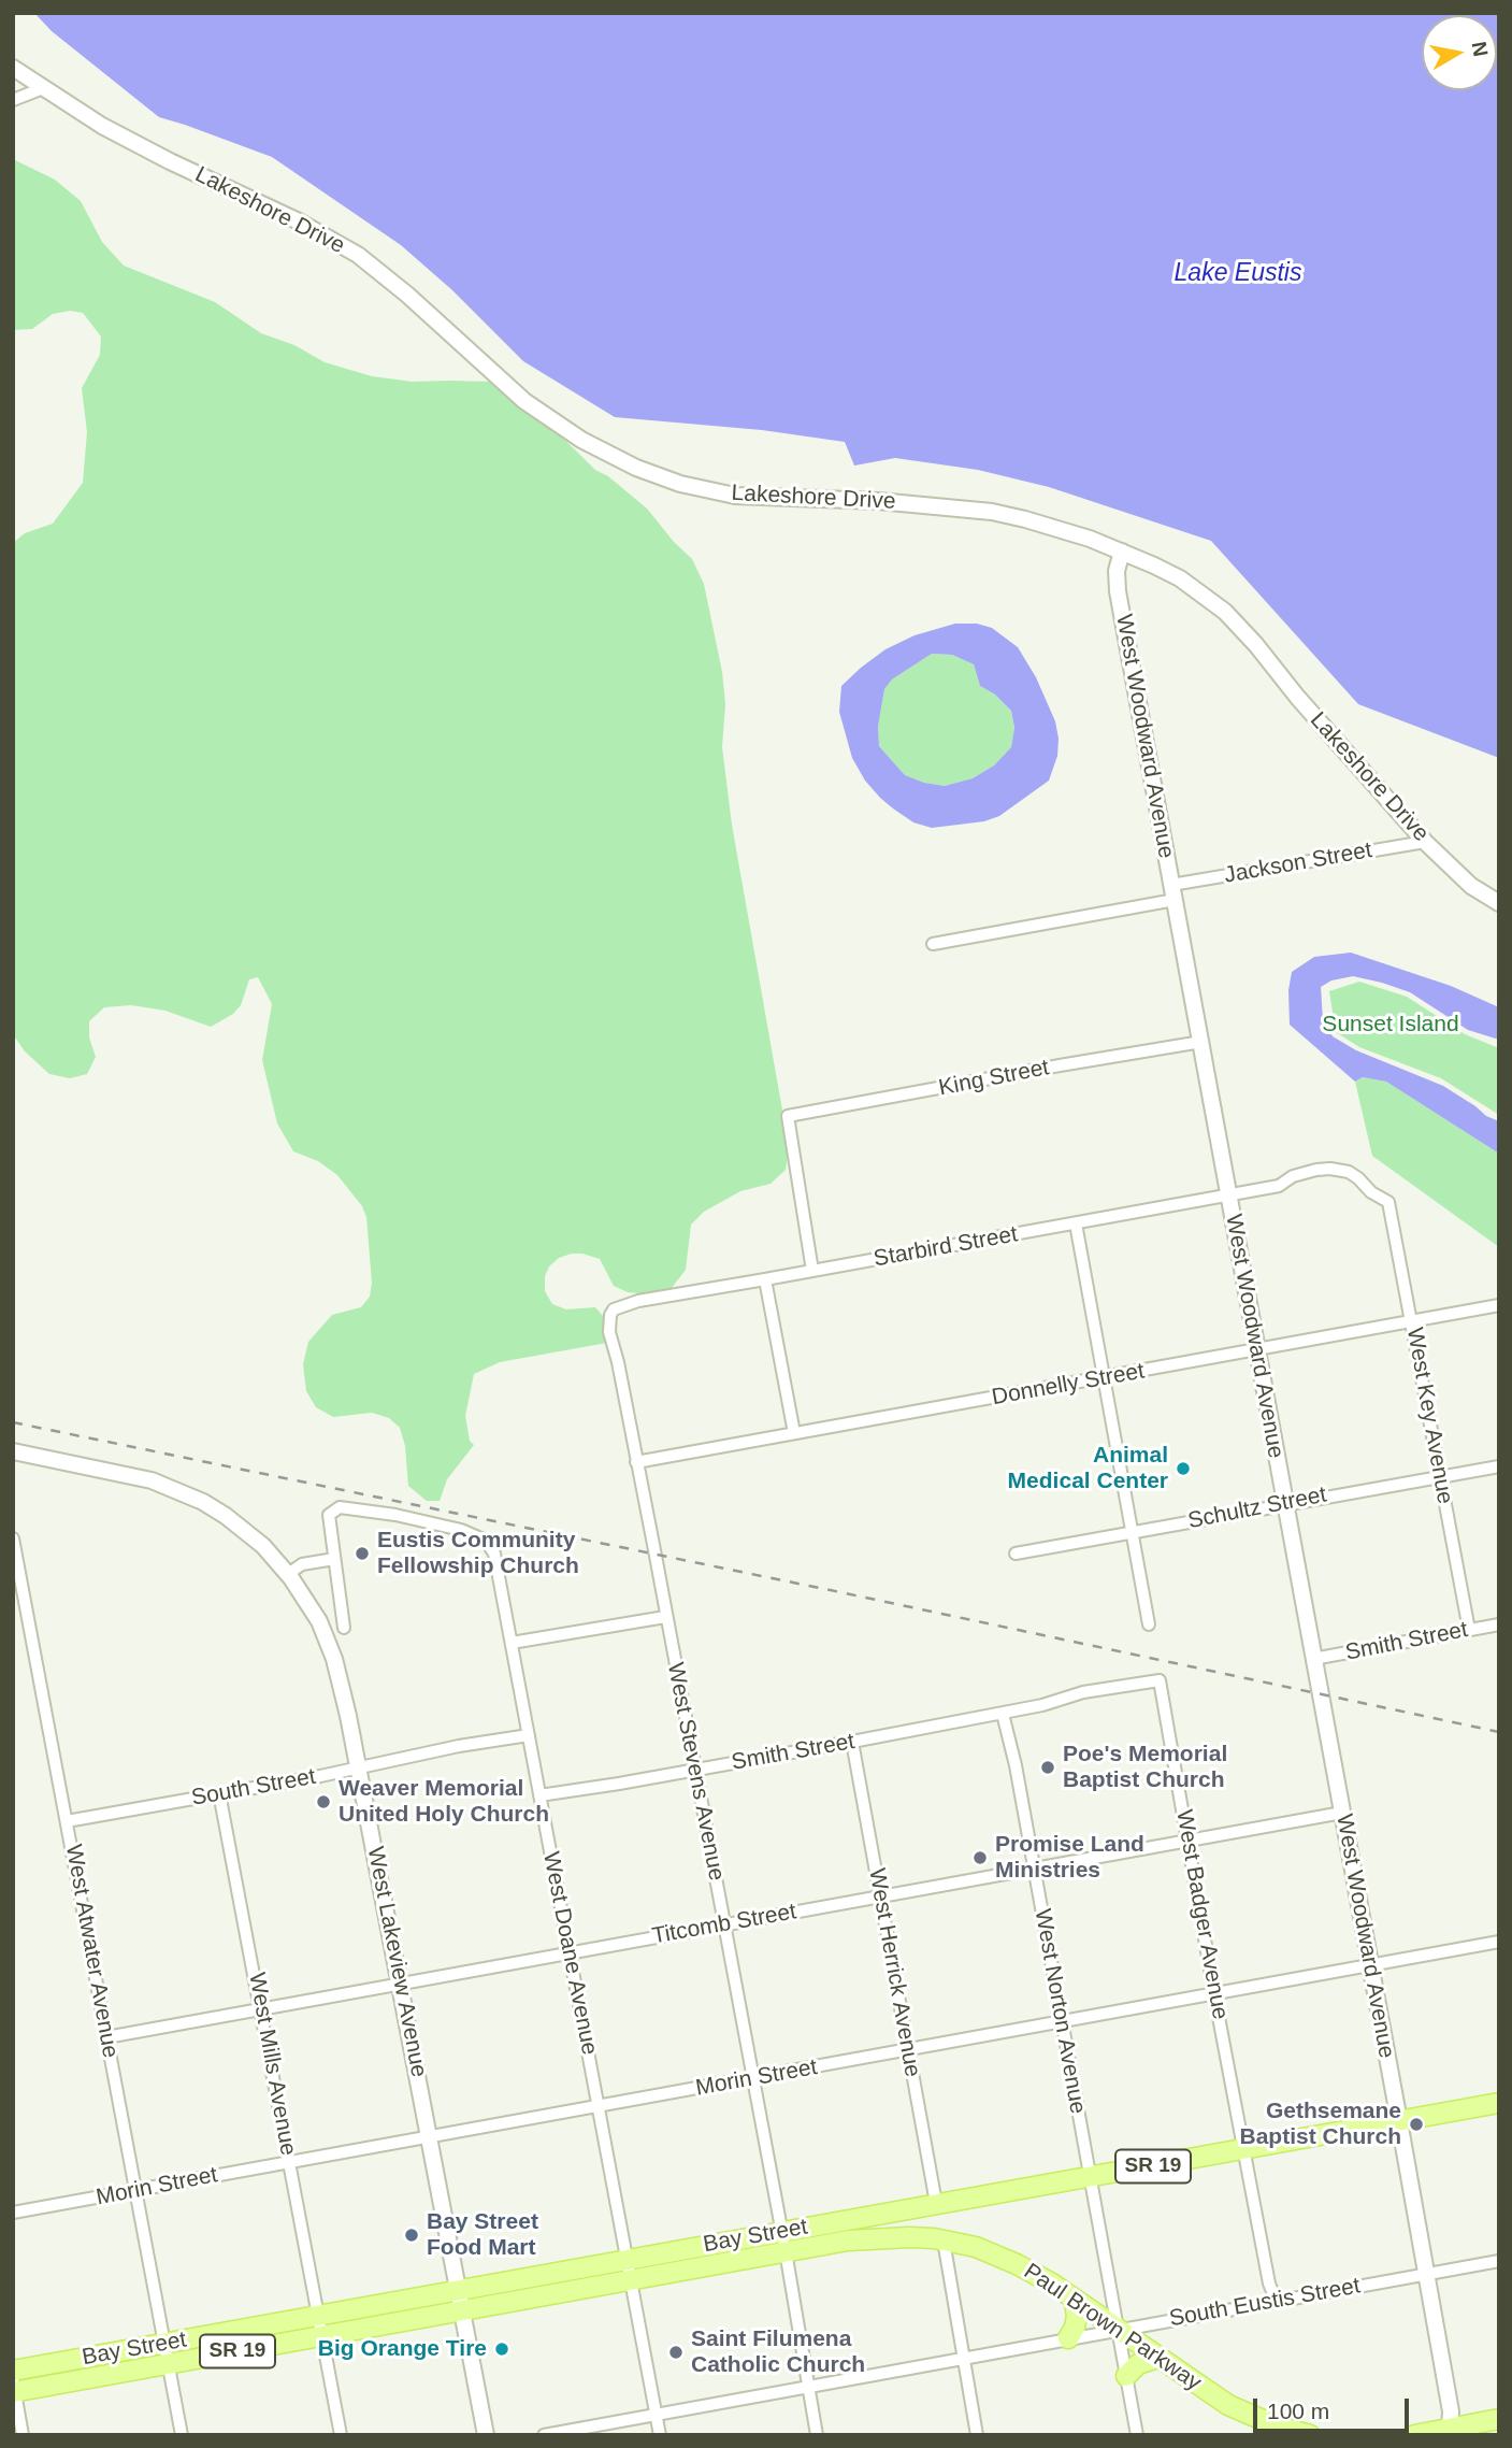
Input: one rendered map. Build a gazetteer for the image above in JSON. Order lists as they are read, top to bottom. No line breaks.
{"streets":{"main road":["SR 19","Bay Street","Paul Brown Parkway"],"street":["Lakeshore Drive","West Woodward Avenue","Jackson Street","King Street","Starbird Street","Donnelly Street","West Key Avenue","Schultz Street","Smith Street","West Stevens Avenue","South Street","West Badger Avenue","Titcomb Street","West Atwater Avenue","West Doane Avenue","West Lakeview Avenue","West Herrick Avenue","West Norton Avenue","West Mills Avenue","Morin Street","South Eustis Street"]},"crossings":[["Lakeshore Drive","West Woodward Avenue"],["Lakeshore Drive","Jackson Street"],["West Woodward Avenue","Jackson Street"],["West Woodward Avenue","King Street"],["West Woodward Avenue","Starbird Street"],["West Woodward Avenue","Donnelly Street"],["West Woodward Avenue","Schultz Street"],["West Woodward Avenue","Smith Street"],["West Woodward Avenue","Titcomb Street"],["West Woodward Avenue","Morin Street"],["West Woodward Avenue","Bay Street"],["West Woodward Avenue","South Eustis Street"],["King Street","Starbird Street"],["Starbird Street","West Key Avenue"],["Starbird Street","West Stevens Avenue"],["Donnelly Street","West Key Avenue"],["Donnelly Street","West Stevens Avenue"],["West Key Avenue","Schultz Street"],["West Key Avenue","Smith Street"],["Smith Street","West Stevens Avenue"],["Smith Street","West Badger Avenue"],["Smith Street","West Doane Avenue"],["Smith Street","West Herrick Avenue"],["Smith Street","West Norton Avenue"],["West Stevens Avenue","Titcomb Street"],["West Stevens Avenue","Morin Street"],["West Stevens Avenue","Bay Street"],["West Stevens Avenue","South Eustis Street"],["South Street","West Atwater Avenue"],["South Street","West Doane Avenue"],["South Street","West Lakeview Avenue"],["South Street","West Mills Avenue"],["West Badger Avenue","Titcomb Street"],["West Badger Avenue","Morin Street"],["West Badger Avenue","Bay Street"],["West Badger Avenue","South Eustis Street"],["Titcomb Street","West Atwater Avenue"],["Titcomb Street","West Doane Avenue"],["Titcomb Street","West Lakeview Avenue"],["Titcomb Street","West Herrick Avenue"],["Titcomb Street","West Norton Avenue"],["Titcomb Street","West Mills Avenue"],["West Atwater Avenue","Morin Street"],["West Atwater Avenue","Bay Street"],["West Doane Avenue","Morin Street"],["West Doane Avenue","Bay Street"],["West Doane Avenue","South Eustis Street"],["West Lakeview Avenue","Morin Street"],["West Lakeview Avenue","Bay Street"],["West Herrick Avenue","Morin Street"],["West Herrick Avenue","Bay Street"],["West Norton Avenue","Morin Street"],["West Norton Avenue","Bay Street"],["West Norton Avenue","South Eustis Street"],["West Norton Avenue","Paul Brown Parkway"],["West Mills Avenue","Morin Street"],["West Mills Avenue","Bay Street"],["Bay Street","Paul Brown Parkway"],["South Eustis Street","Paul Brown Parkway"]],"water":["Lake Eustis"],"parks":["Sunset Island"],"places":["Animal Medical Center","Eustis Community Fellowship Church","Poe's Memorial Baptist Church","Weaver Memorial United Holy Church","Promise Land Ministries","Gethsemane Baptist Church","Bay Street Food Mart","Big Orange Tire","Saint Filumena Catholic Church"],"scale_bar":"100 m","north":"right"}
